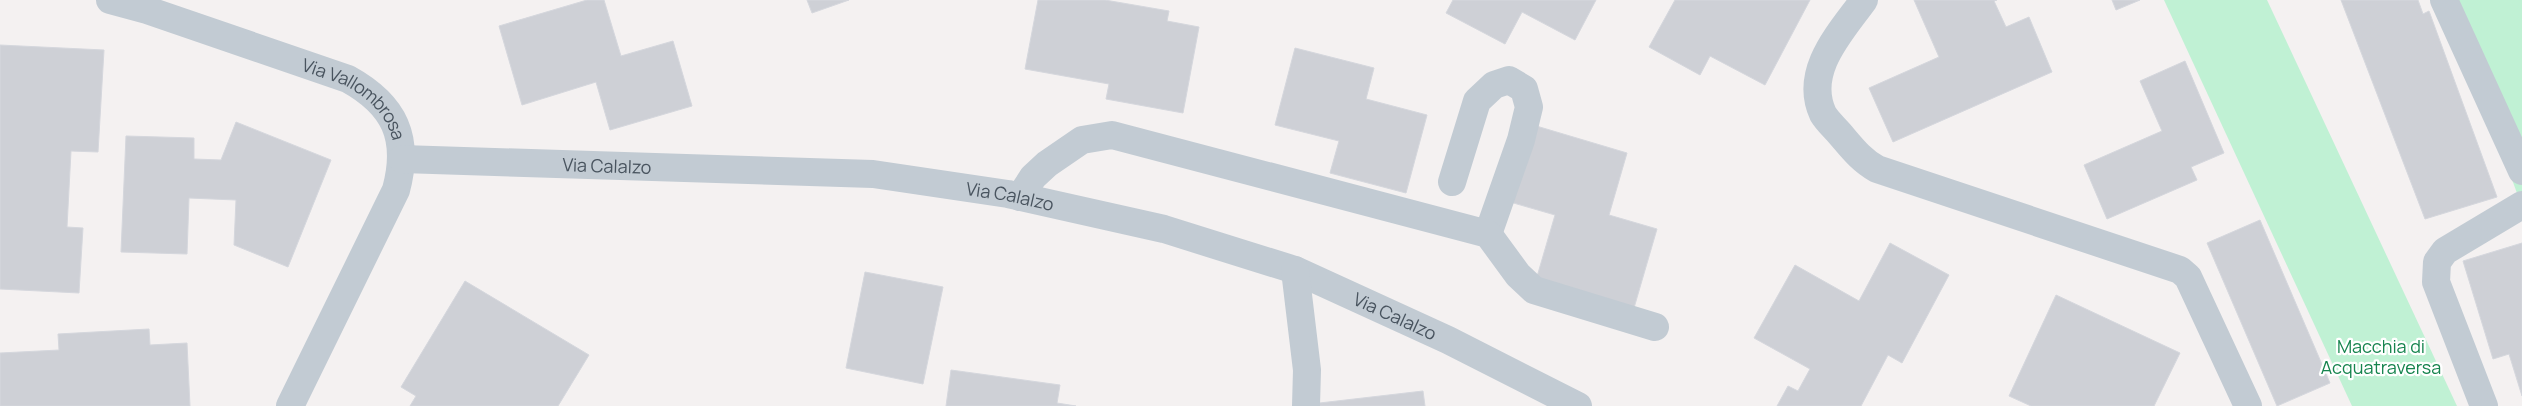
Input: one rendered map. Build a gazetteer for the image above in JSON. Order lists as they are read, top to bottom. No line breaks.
{"streets":{"street":["Via Vallombrosa","Via Calalzo"]},"crossings":[["Via Vallombrosa","Via Calalzo"]],"parks":["Macchia di Acquatraversa"]}
